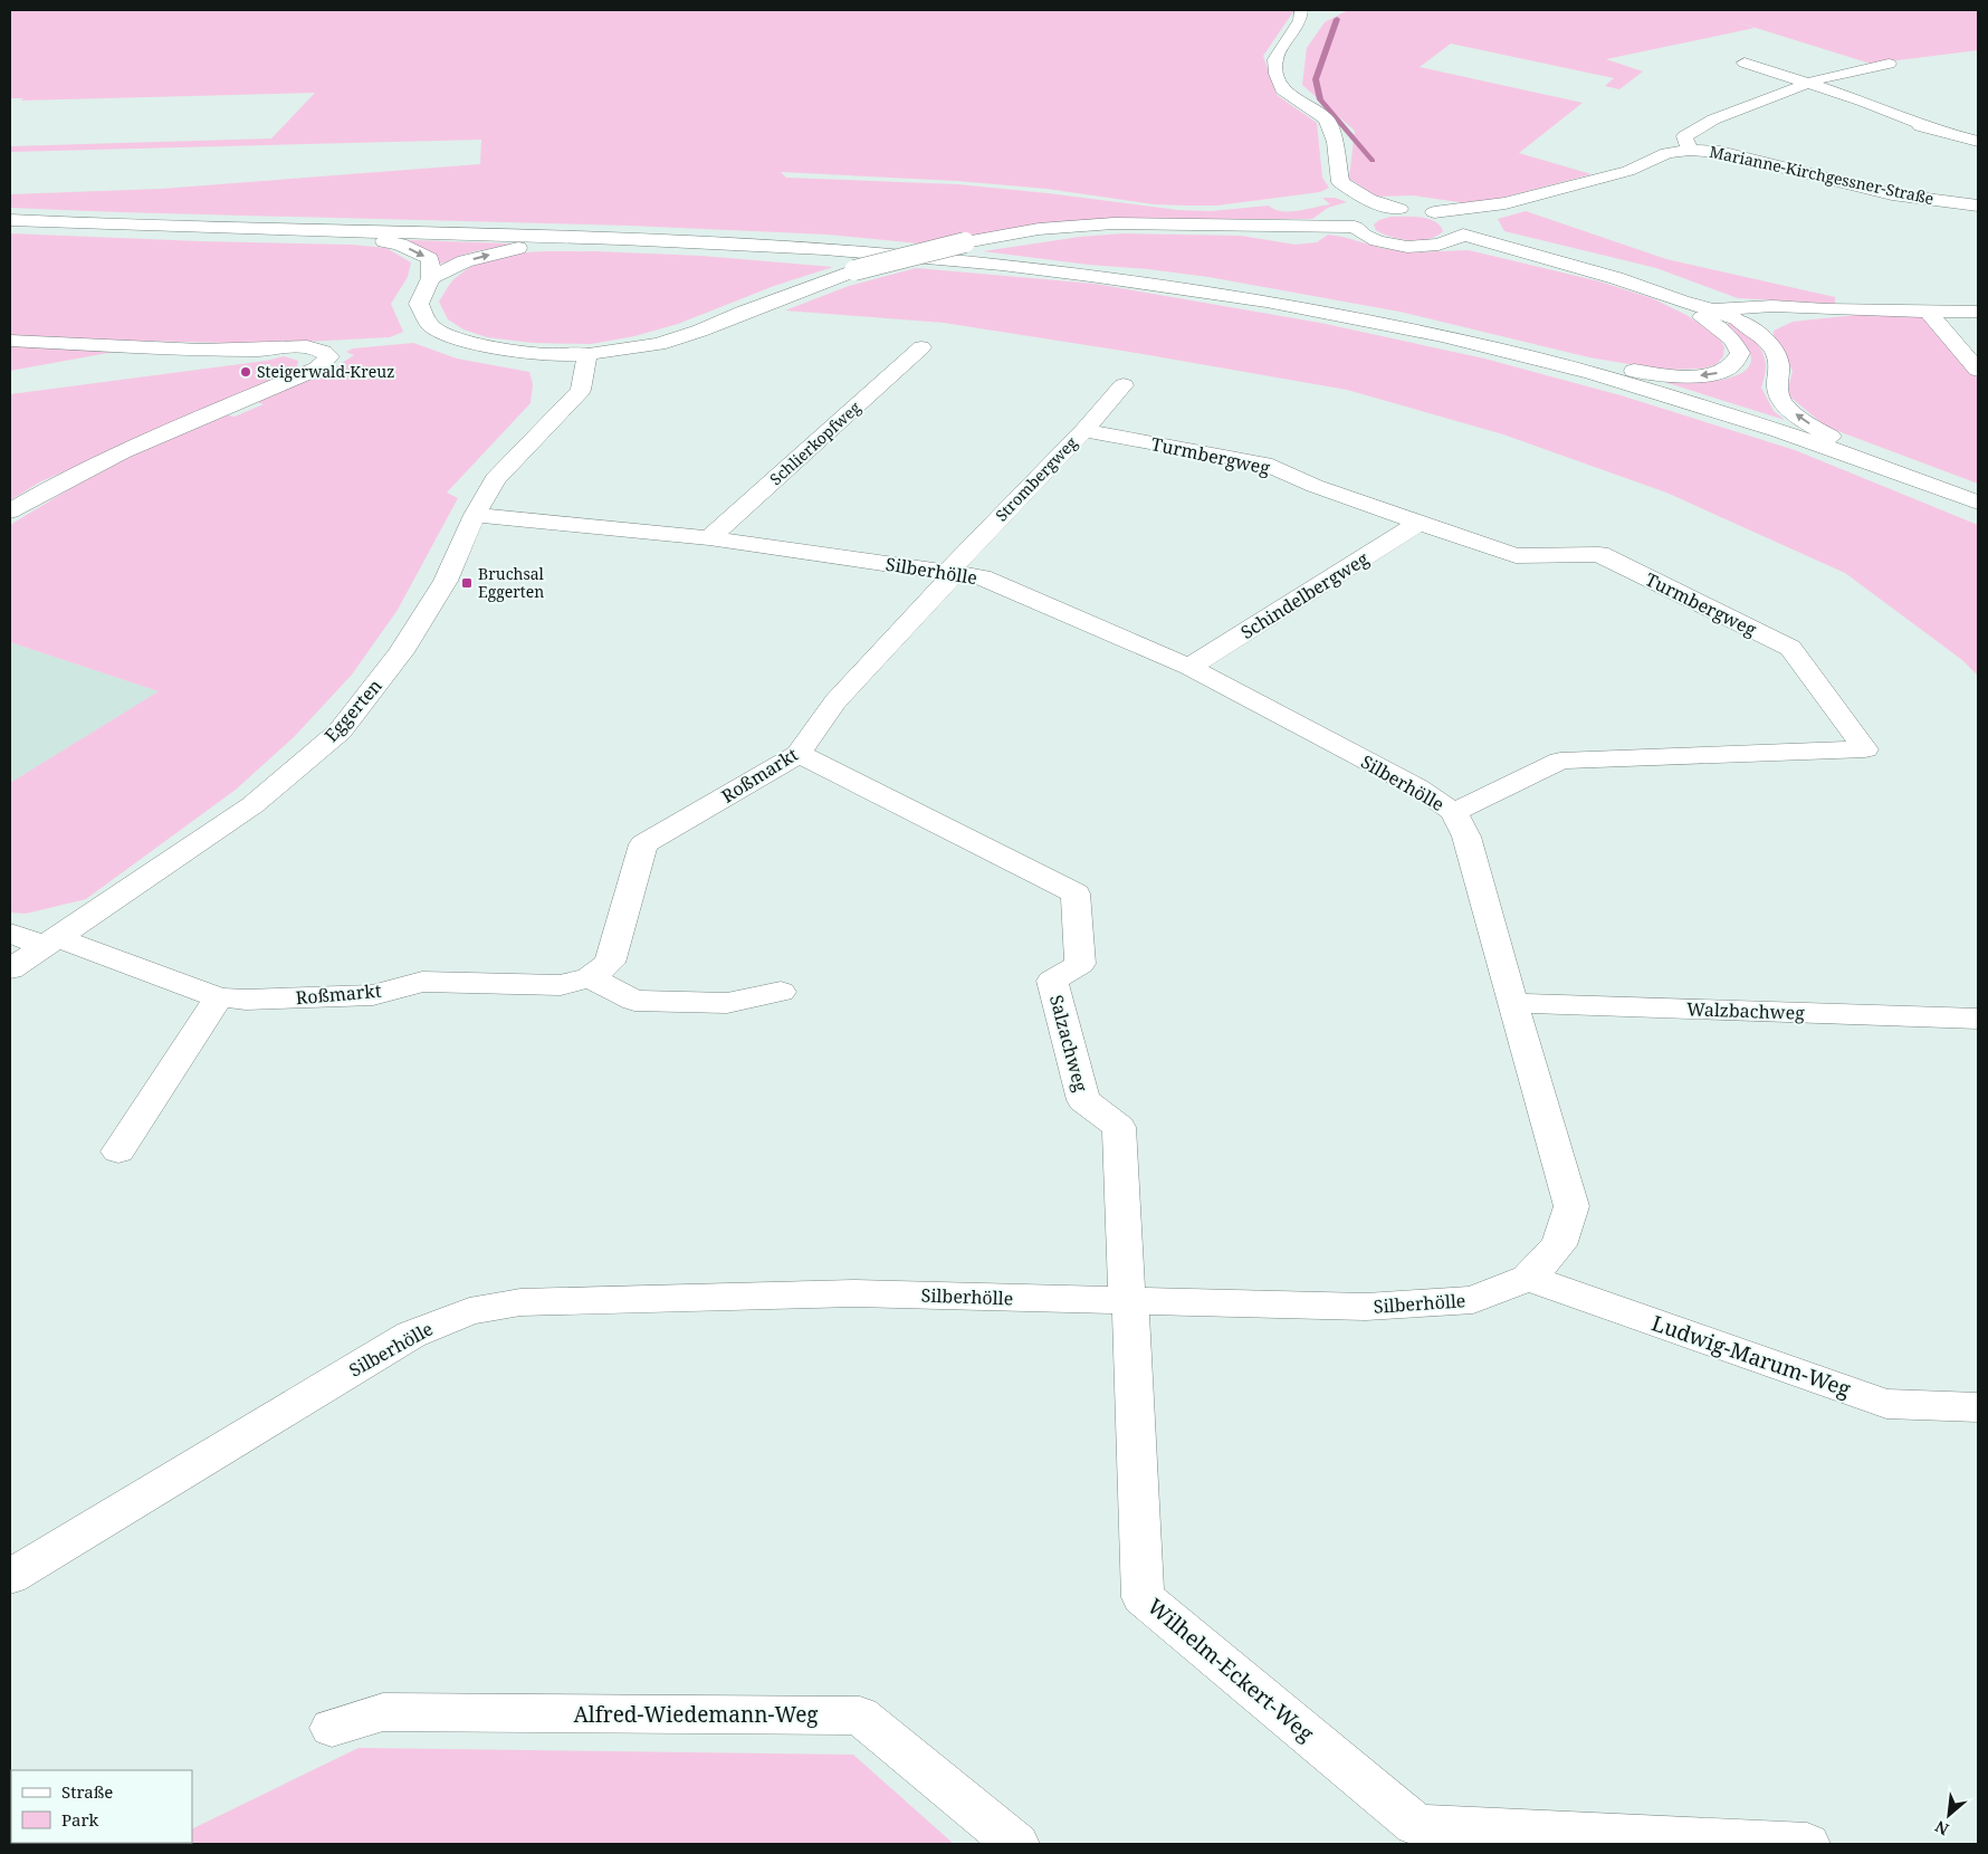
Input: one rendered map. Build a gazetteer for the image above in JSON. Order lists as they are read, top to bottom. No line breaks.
{"streets":{"street":["Marianne-Kirchgessner-Straße","Schlierkopfweg","Turmbergweg","Strombergweg","Silberhölle","Schindelbergweg","Eggerten","Roßmarkt","Walzbachweg","Salzachweg","Ludwig-Marum-Weg","Wilhelm-Eckert-Weg","Alfred-Wiedemann-Weg"]},"crossings":[["Schlierkopfweg","Silberhölle"],["Turmbergweg","Strombergweg"],["Turmbergweg","Silberhölle"],["Turmbergweg","Schindelbergweg"],["Strombergweg","Silberhölle"],["Strombergweg","Roßmarkt"],["Silberhölle","Schindelbergweg"],["Silberhölle","Eggerten"],["Silberhölle","Roßmarkt"],["Silberhölle","Walzbachweg"],["Silberhölle","Salzachweg"],["Silberhölle","Ludwig-Marum-Weg"],["Silberhölle","Wilhelm-Eckert-Weg"],["Eggerten","Roßmarkt"],["Roßmarkt","Salzachweg"],["Salzachweg","Wilhelm-Eckert-Weg"]],"places":{"other":["Steigerwald-Kreuz"],"transit":["Bruchsal Eggerten"]},"legend":["Straße","Park"],"north":"bottom left"}
